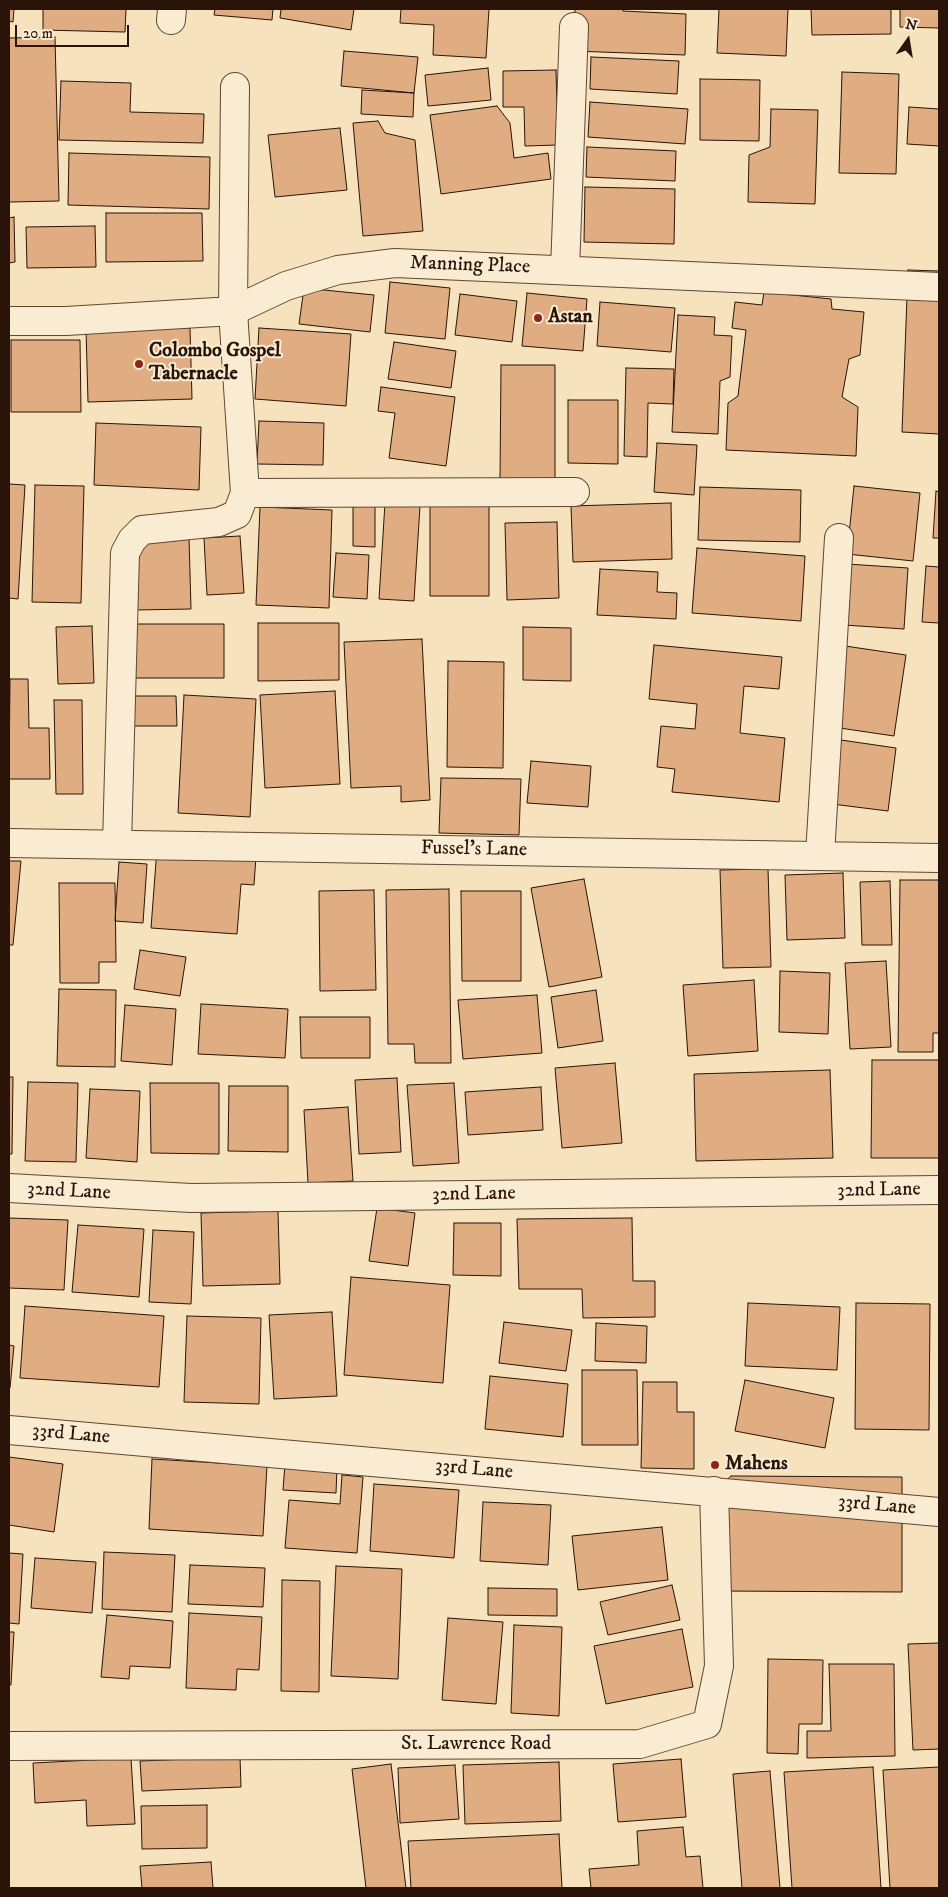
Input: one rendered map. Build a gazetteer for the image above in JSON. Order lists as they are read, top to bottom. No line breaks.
{"streets":{"street":["Manning Place","Fussel's Lane","32nd Lane","33rd Lane","St. Lawrence Road"]},"crossings":[["33rd Lane","St. Lawrence Road"]],"places":["Astan","Colombo Gospel Tabernacle","Mahens"],"scale_bar":"20 m","north":"top"}
